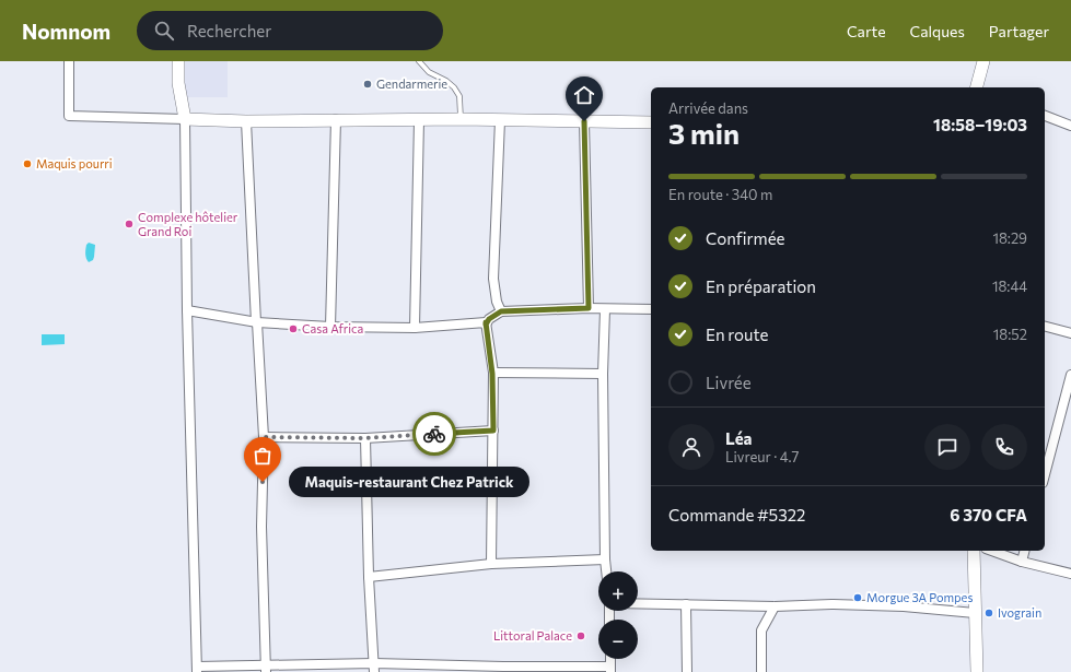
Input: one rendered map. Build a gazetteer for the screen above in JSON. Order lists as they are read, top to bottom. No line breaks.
{"places":["Gendarmerie","Maquis pourri","Complexe hôtelier Grand Roi","Casa Africa","Maquis-restaurant Chez Patrick","Morgue 3A Pompes","Ivograin","Littoral Palace"],"page":{"header":"Nomnom","search":"Rechercher","nav":["Carte","Calques","Partager"],"heading":["3 min","Arrivée dans","18:58–19:03"],"panel":["Léa","Livreur · 4.7","Commande #5322","6 370 CFA"],"bar":"En route · 340 m","list":[["Confirmée","18:29"],["En préparation","18:44"],["En route","18:52"],"Livrée"],"bubble":"Maquis-restaurant Chez Patrick","map_buttons":["+","−"]}}
